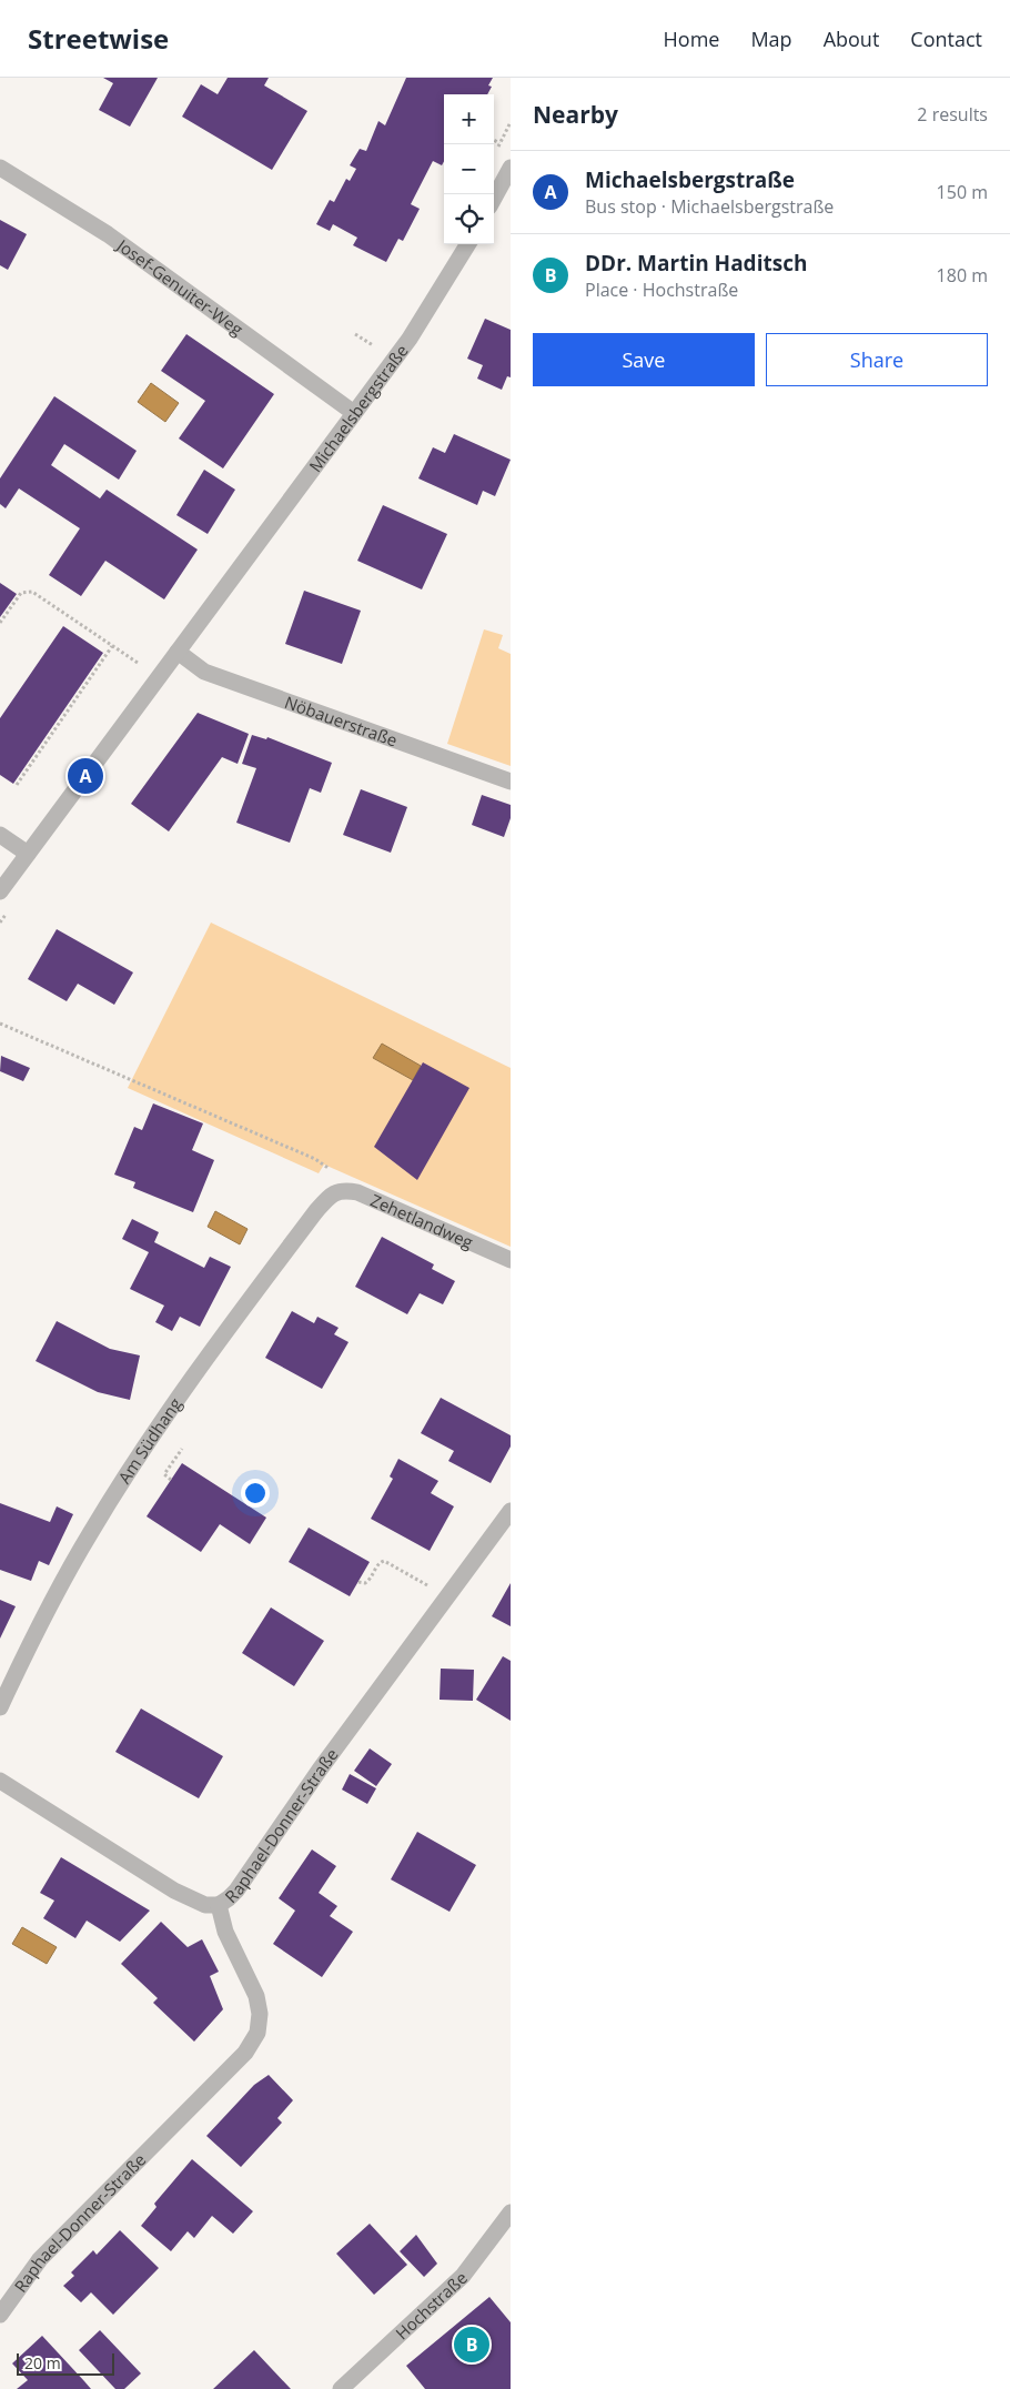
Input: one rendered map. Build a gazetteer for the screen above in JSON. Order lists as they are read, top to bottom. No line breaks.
{"streets":{"street":["Josef-Genuiter-Weg","Michaelsbergstraße","Nöbauerstraße","Zehetlandweg","Am Südhang","Raphael-Donner-Straße","Hochstraße"]},"crossings":[["Josef-Genuiter-Weg","Michaelsbergstraße"],["Michaelsbergstraße","Nöbauerstraße"],["Zehetlandweg","Am Südhang"]],"scale_bar":"20 m","page":{"header":"Streetwise","nav":["Home","Map","About","Contact"],"heading":["Nearby","2 results"],"map_buttons":["+","−"],"list":[{"mark":"A","name":"Michaelsbergstraße","note":"Bus stop · Michaelsbergstraße","value":"150 m"},{"mark":"B","name":"DDr. Martin Haditsch","note":"Place · Hochstraße","value":"180 m"}],"buttons":["Save","Share"],"pins":["A","B"],"scale":"20 m"}}
